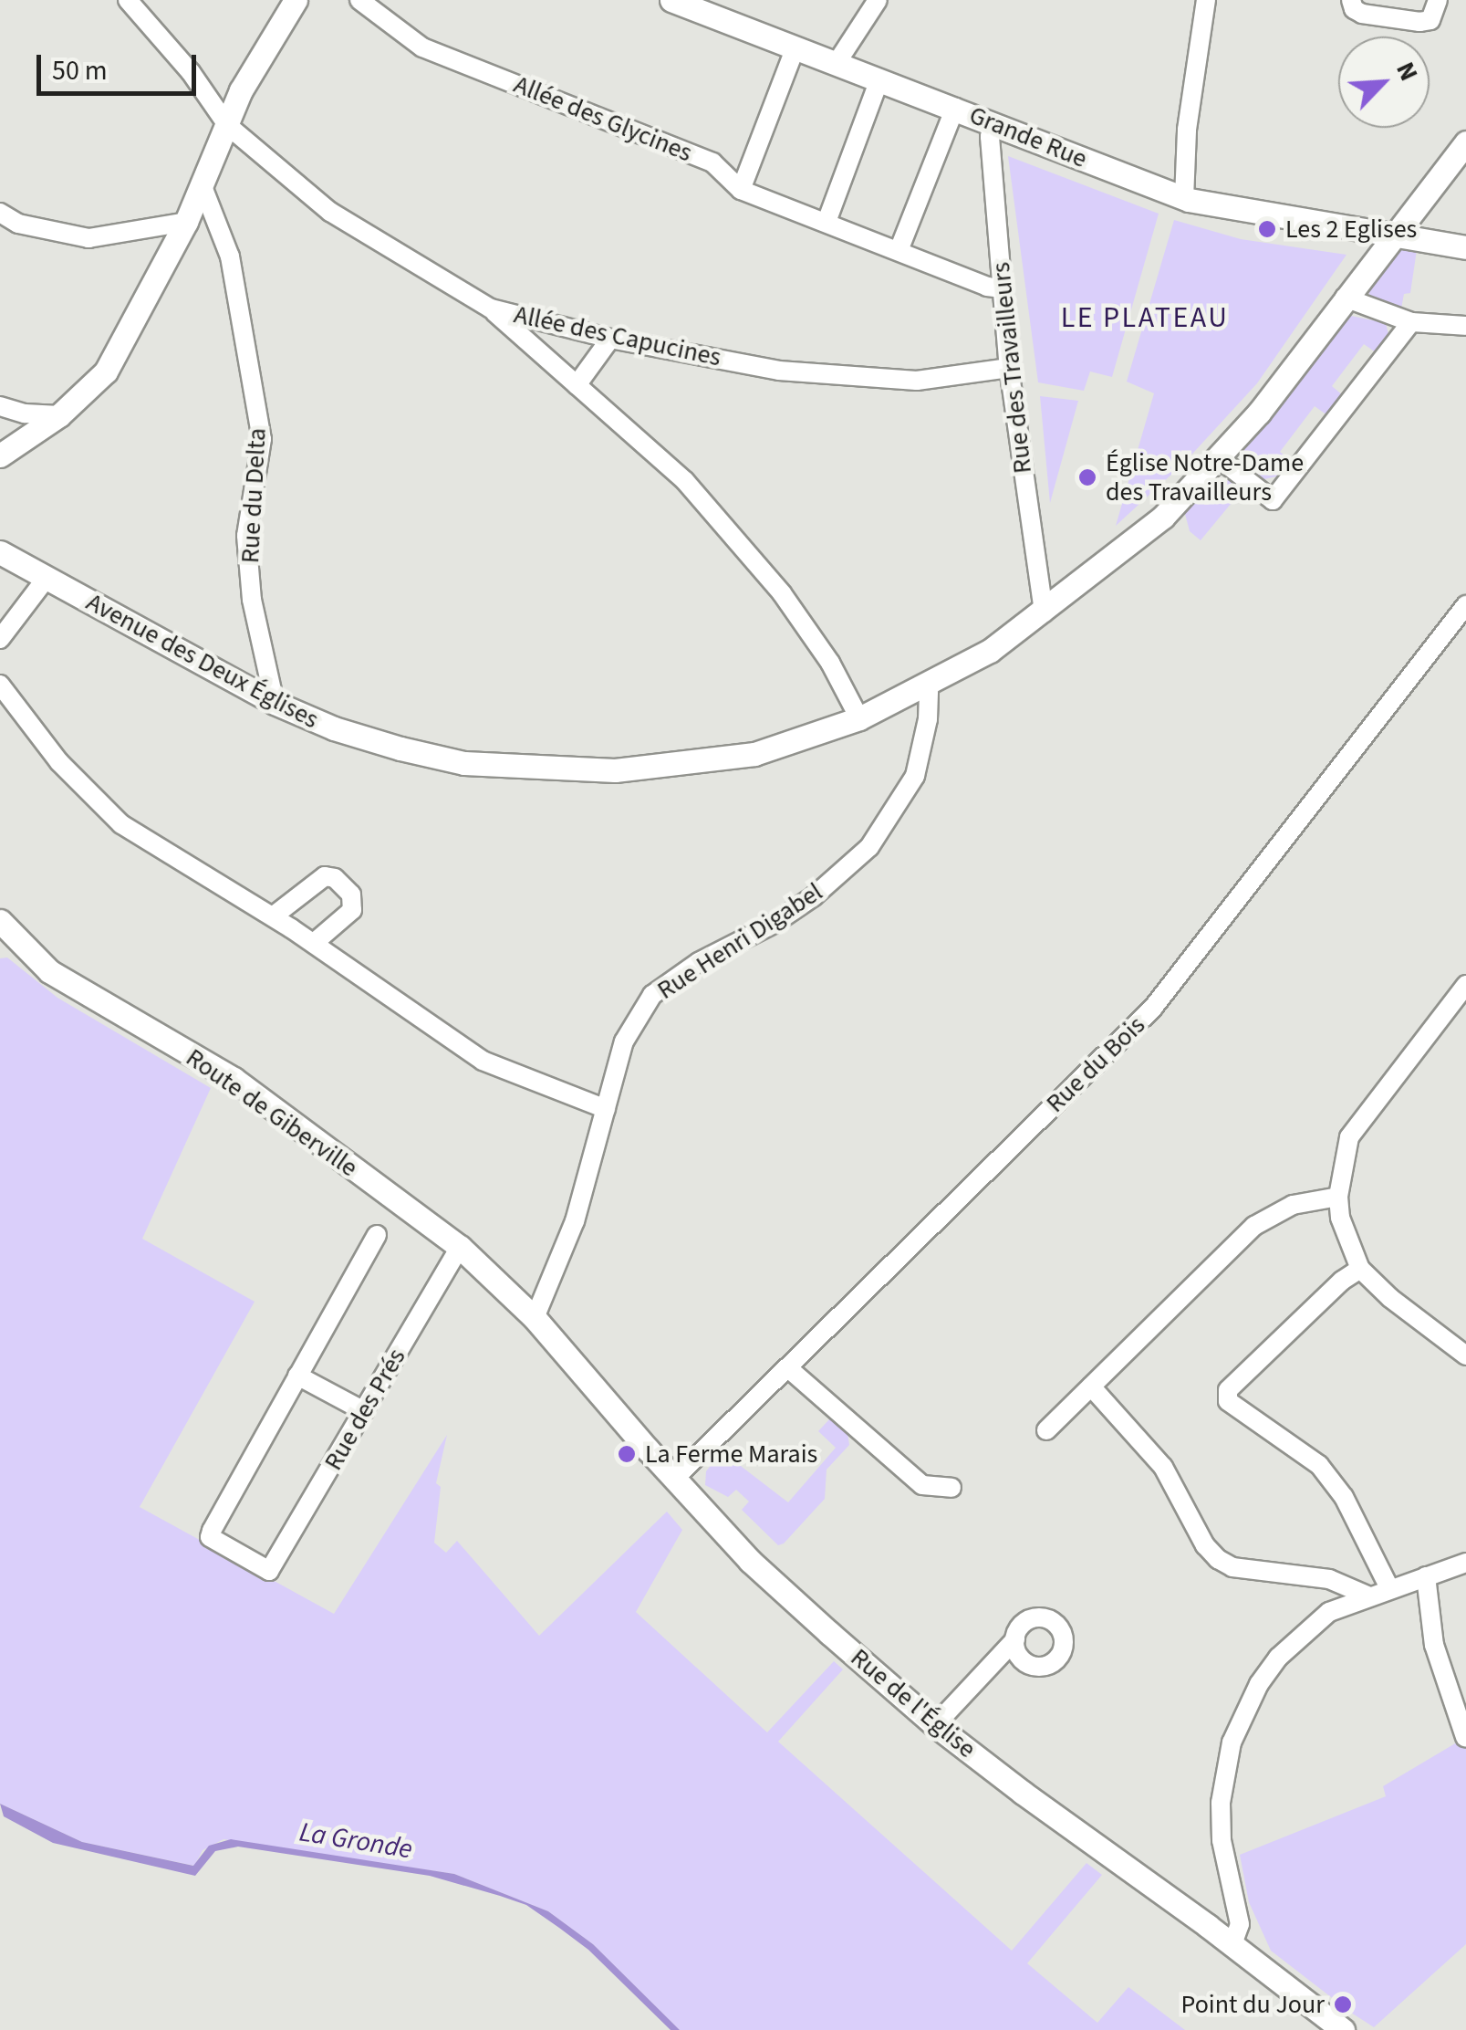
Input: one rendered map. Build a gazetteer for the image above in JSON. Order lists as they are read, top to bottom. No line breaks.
{"streets":{"street":["Allée des Glycines","Grande Rue","Allée des Capucines","Rue des Travailleurs","Rue du Delta","Avenue des Deux Églises","Rue Henri Digabel","Rue du Bois","Route de Giberville","Rue des Prés","Rue de l'Église"]},"crossings":[["Allée des Glycines","Rue des Travailleurs"],["Grande Rue","Rue des Travailleurs"],["Grande Rue","Avenue des Deux Églises"],["Allée des Capucines","Rue des Travailleurs"],["Rue des Travailleurs","Avenue des Deux Églises"],["Rue du Delta","Avenue des Deux Églises"],["Avenue des Deux Églises","Rue Henri Digabel"],["Rue Henri Digabel","Route de Giberville"],["Rue Henri Digabel","Rue de l'Église"],["Rue du Bois","Rue de l'Église"],["Route de Giberville","Rue des Prés"],["Route de Giberville","Rue de l'Église"]],"districts":["LE PLATEAU"],"water":["La Gronde"],"places":["Les 2 Eglises","Église Notre-Dame des Travailleurs","La Ferme Marais","Point du Jour"],"scale_bar":"50 m","north":"top right"}
